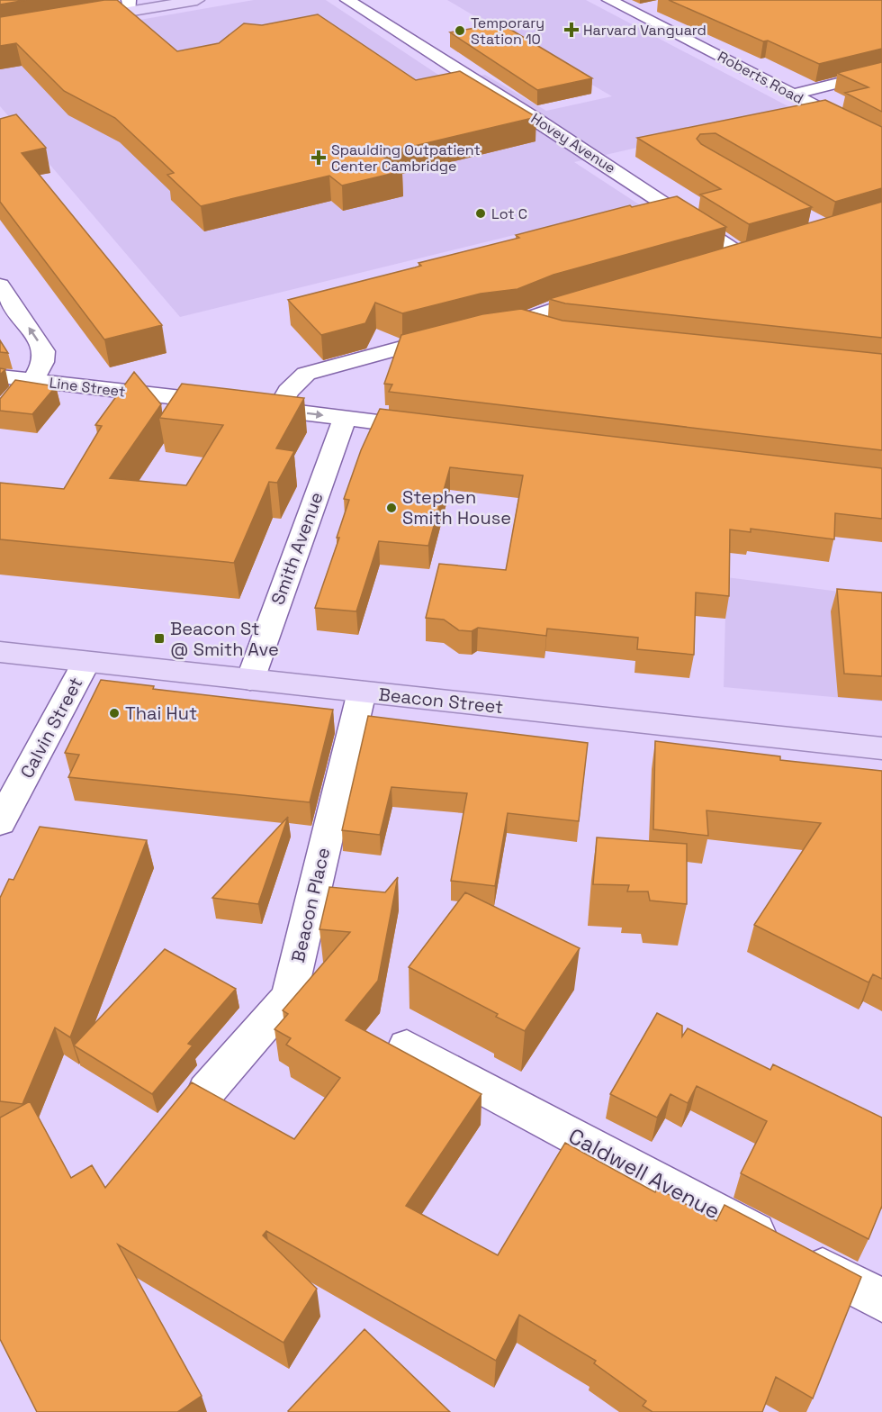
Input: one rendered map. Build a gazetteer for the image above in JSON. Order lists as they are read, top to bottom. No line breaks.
{"streets":{"main road":["Beacon Street"],"street":["Roberts Road","Hovey Avenue","Line Street","Smith Avenue","Calvin Street","Beacon Place","Caldwell Avenue"]},"crossings":[["Line Street","Smith Avenue"],["Smith Avenue","Beacon Street"],["Beacon Street","Calvin Street"],["Beacon Street","Beacon Place"]],"places":{"health":["Harvard Vanguard","Spaulding Outpatient Center Cambridge"],"other":["Temporary Station 10","Lot C","Stephen Smith House","Thai Hut"],"transit":["Beacon St @ Smith Ave"]}}
